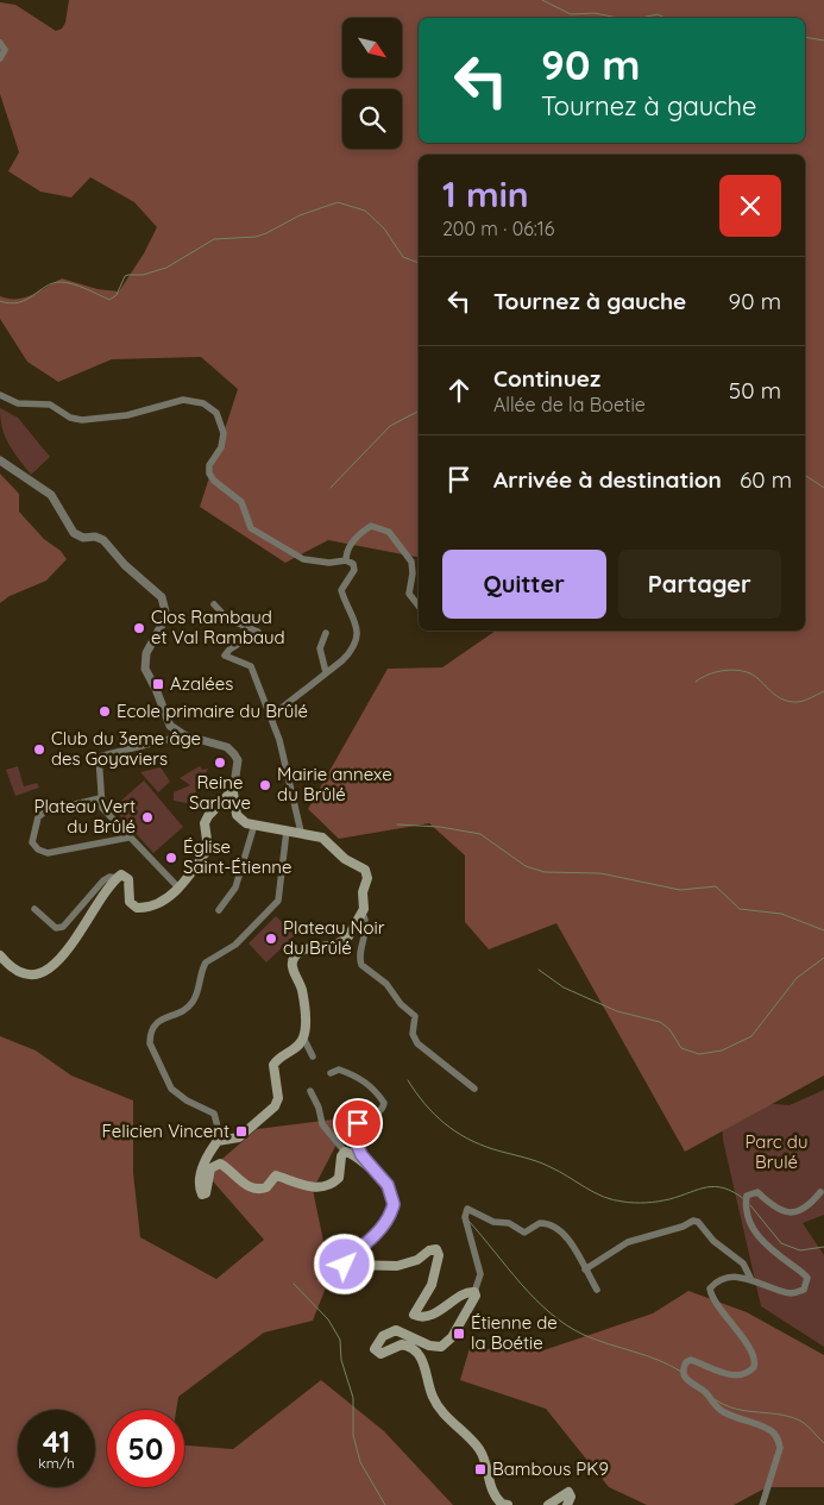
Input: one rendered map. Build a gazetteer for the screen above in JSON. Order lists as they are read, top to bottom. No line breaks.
{"parks":["Parc du Brulé"],"places":{"other":["Clos Rambaud et Val Rambaud","Ecole primaire du Brûlé","Club du 3eme âge des Goyaviers","Reine Sarlave","Mairie annexe du Brûlé","Plateau Vert du Brûlé","Église Saint-Étienne","Plateau Noir du Brûlé"],"transit":["Azalées","Felicien Vincent","Étienne de la Boétie","Bambous PK9"]},"north":"bottom right","page":{"turn":["90 m","Tournez à gauche"],"heading":["1 min","200 m · 06:16"],"list":[{"name":"Tournez à gauche","value":"90 m"},{"name":"Continuez","note":"Allée de la Boetie","value":"50 m"},{"name":"Arrivée à destination","value":"60 m"}],"buttons":["Quitter","Partager"],"speed":"41 km/h","limit":"50"}}
